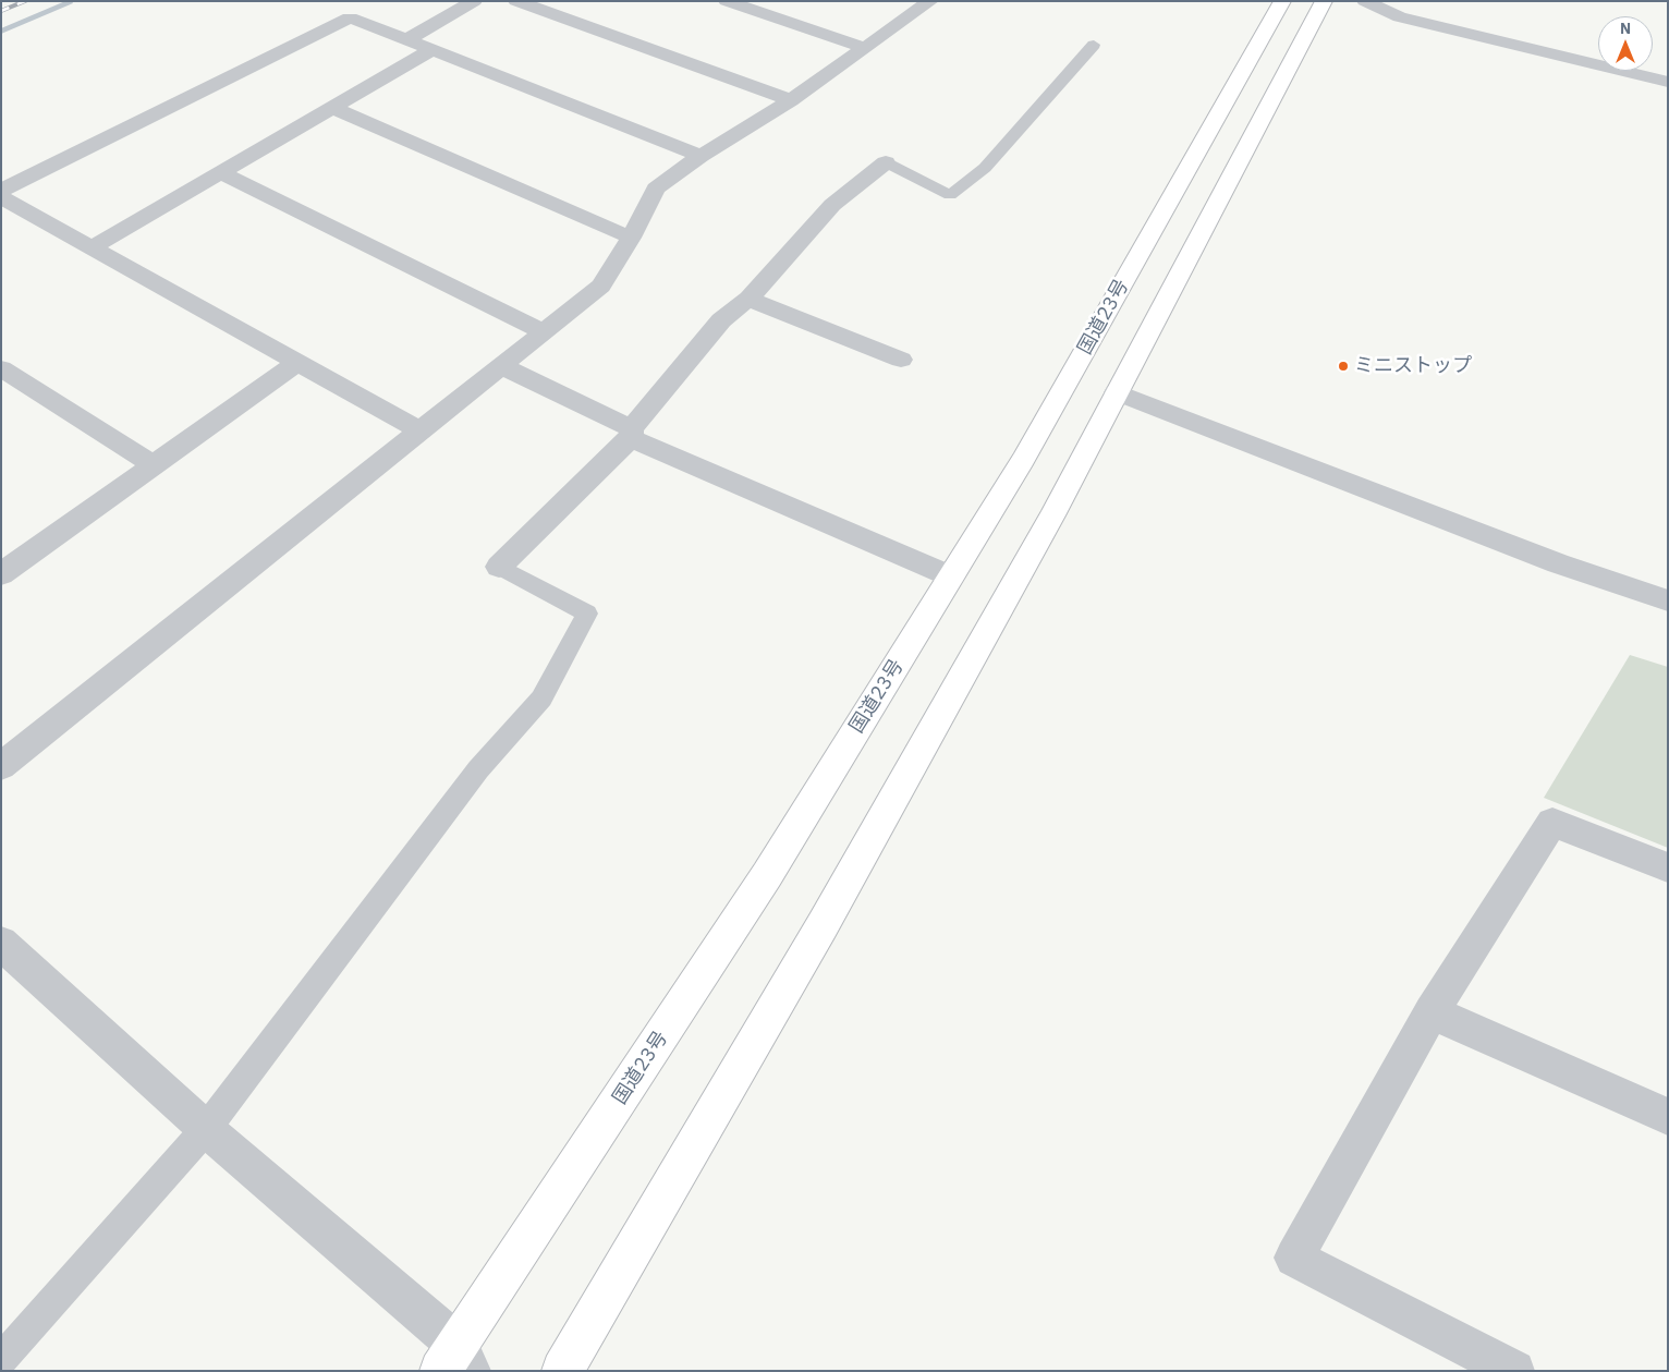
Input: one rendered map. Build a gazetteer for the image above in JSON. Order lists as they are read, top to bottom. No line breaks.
{"streets":{"highway":["国道23号"]},"places":["ミニストップ"],"north":"top"}
